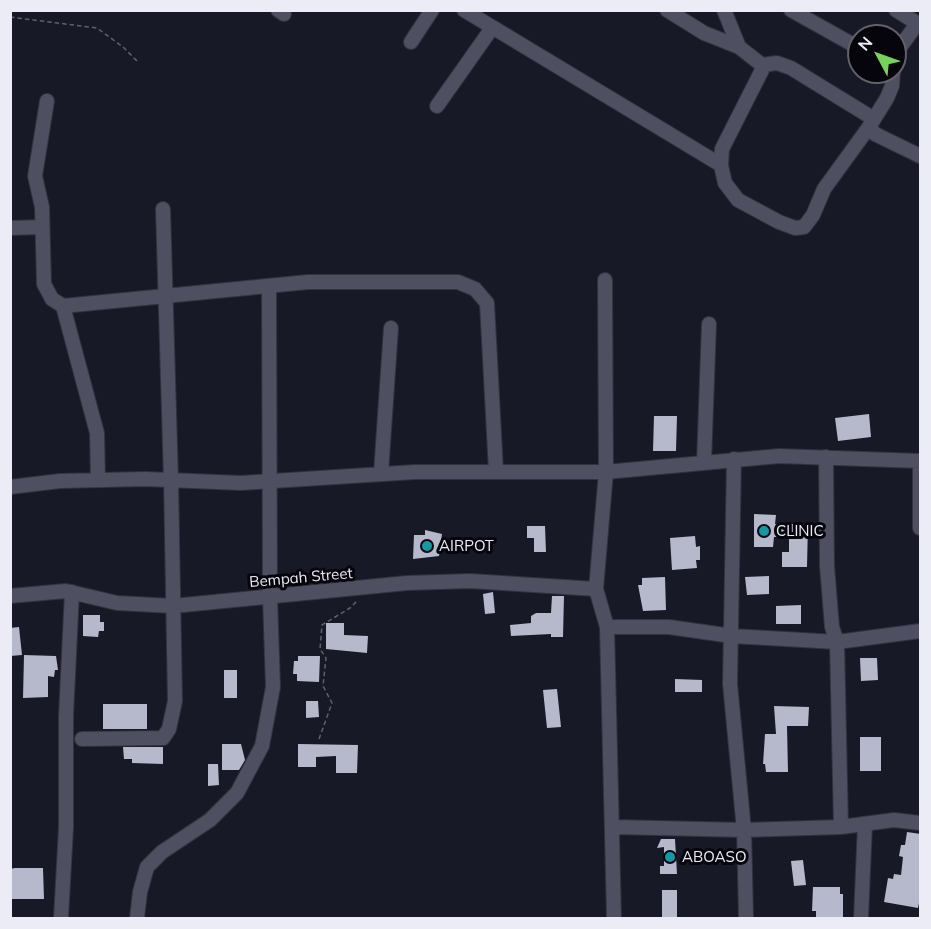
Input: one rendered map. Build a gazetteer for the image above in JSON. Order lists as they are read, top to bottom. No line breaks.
{"streets":{"street":["Bempah Street"]},"places":["CLINIC","AIRPOT","ABOASO"],"north":"top left"}
